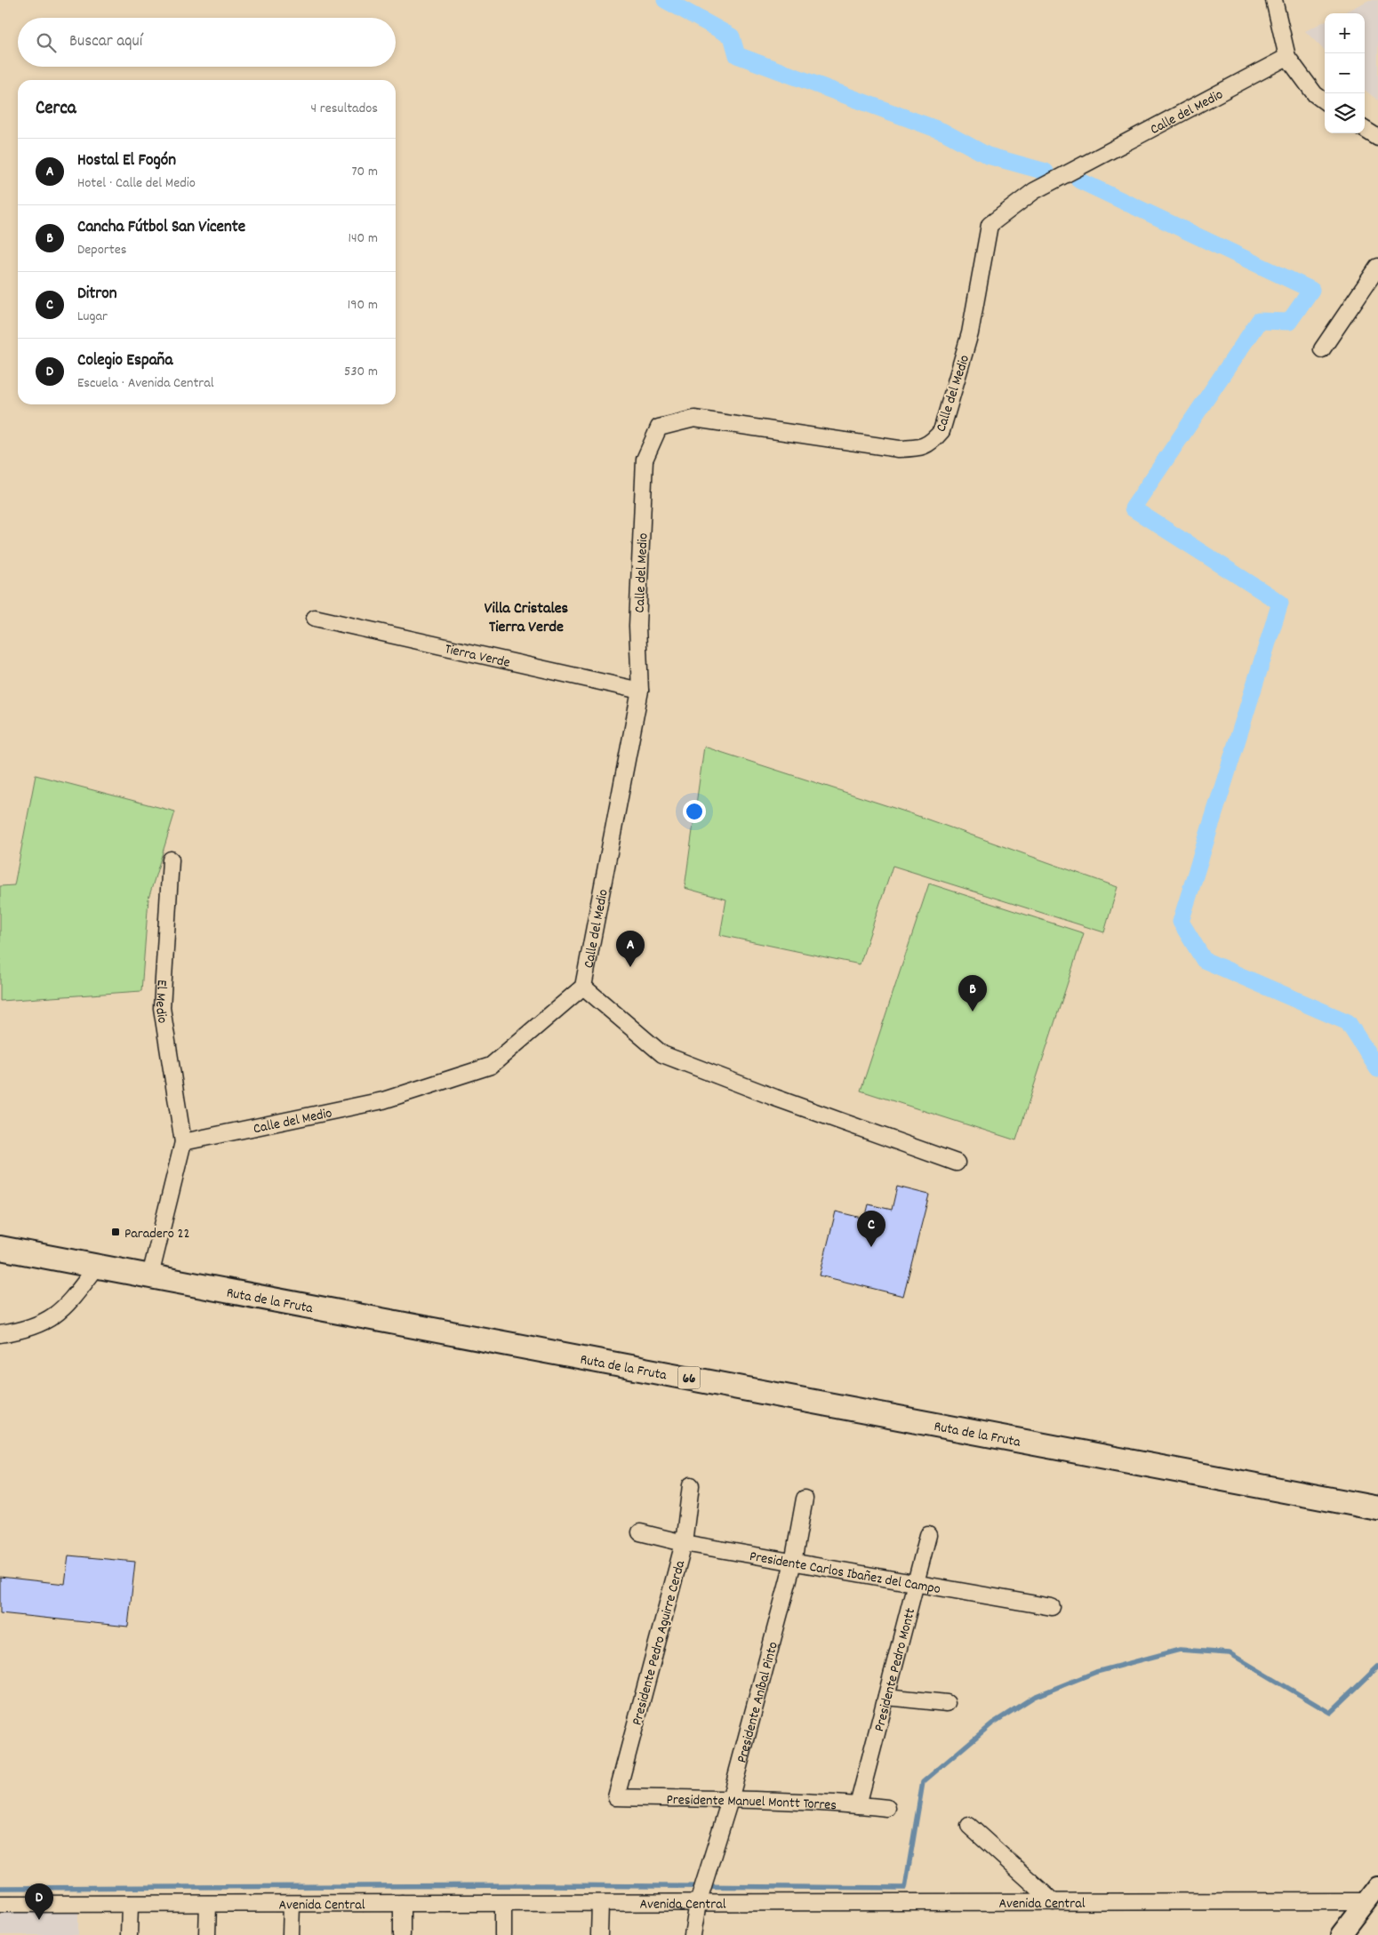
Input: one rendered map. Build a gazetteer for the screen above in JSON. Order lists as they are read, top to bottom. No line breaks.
{"streets":{"highway":["Ruta de la Fruta","66"],"street":["Calle del Medio","Tierra Verde","El Medio","Presidente Carlos Ibañez del Campo","Presidente Pedro Aguirre Cerda","Presidente Pedro Montt","Presidente Aníbal Pinto","Presidente Manuel Montt Torres","Avenida Central"]},"crossings":[["Calle del Medio","Tierra Verde"],["Calle del Medio","El Medio"],["Presidente Carlos Ibañez del Campo","Presidente Pedro Aguirre Cerda"],["Presidente Carlos Ibañez del Campo","Presidente Pedro Montt"],["Presidente Carlos Ibañez del Campo","Presidente Aníbal Pinto"],["Presidente Pedro Aguirre Cerda","Presidente Manuel Montt Torres"],["Presidente Pedro Montt","Presidente Manuel Montt Torres"],["Presidente Aníbal Pinto","Presidente Manuel Montt Torres"],["Presidente Aníbal Pinto","Avenida Central"]],"districts":["Villa Cristales Tierra Verde"],"places":{"transit":["Paradero 22"]},"page":{"map_buttons":["+","−"],"search":"Buscar aquí","heading":["Cerca","4 resultados"],"list":[{"mark":"A","name":"Hostal El Fogón","note":"Hotel · Calle del Medio","value":"70 m"},{"mark":"B","name":"Cancha Fútbol San Vicente","note":"Deportes","value":"140 m"},{"mark":"C","name":"Ditron","note":"Lugar","value":"190 m"},{"mark":"D","name":"Colegio España","note":"Escuela · Avenida Central","value":"530 m"}],"pins":["A","B","C","D"]}}
